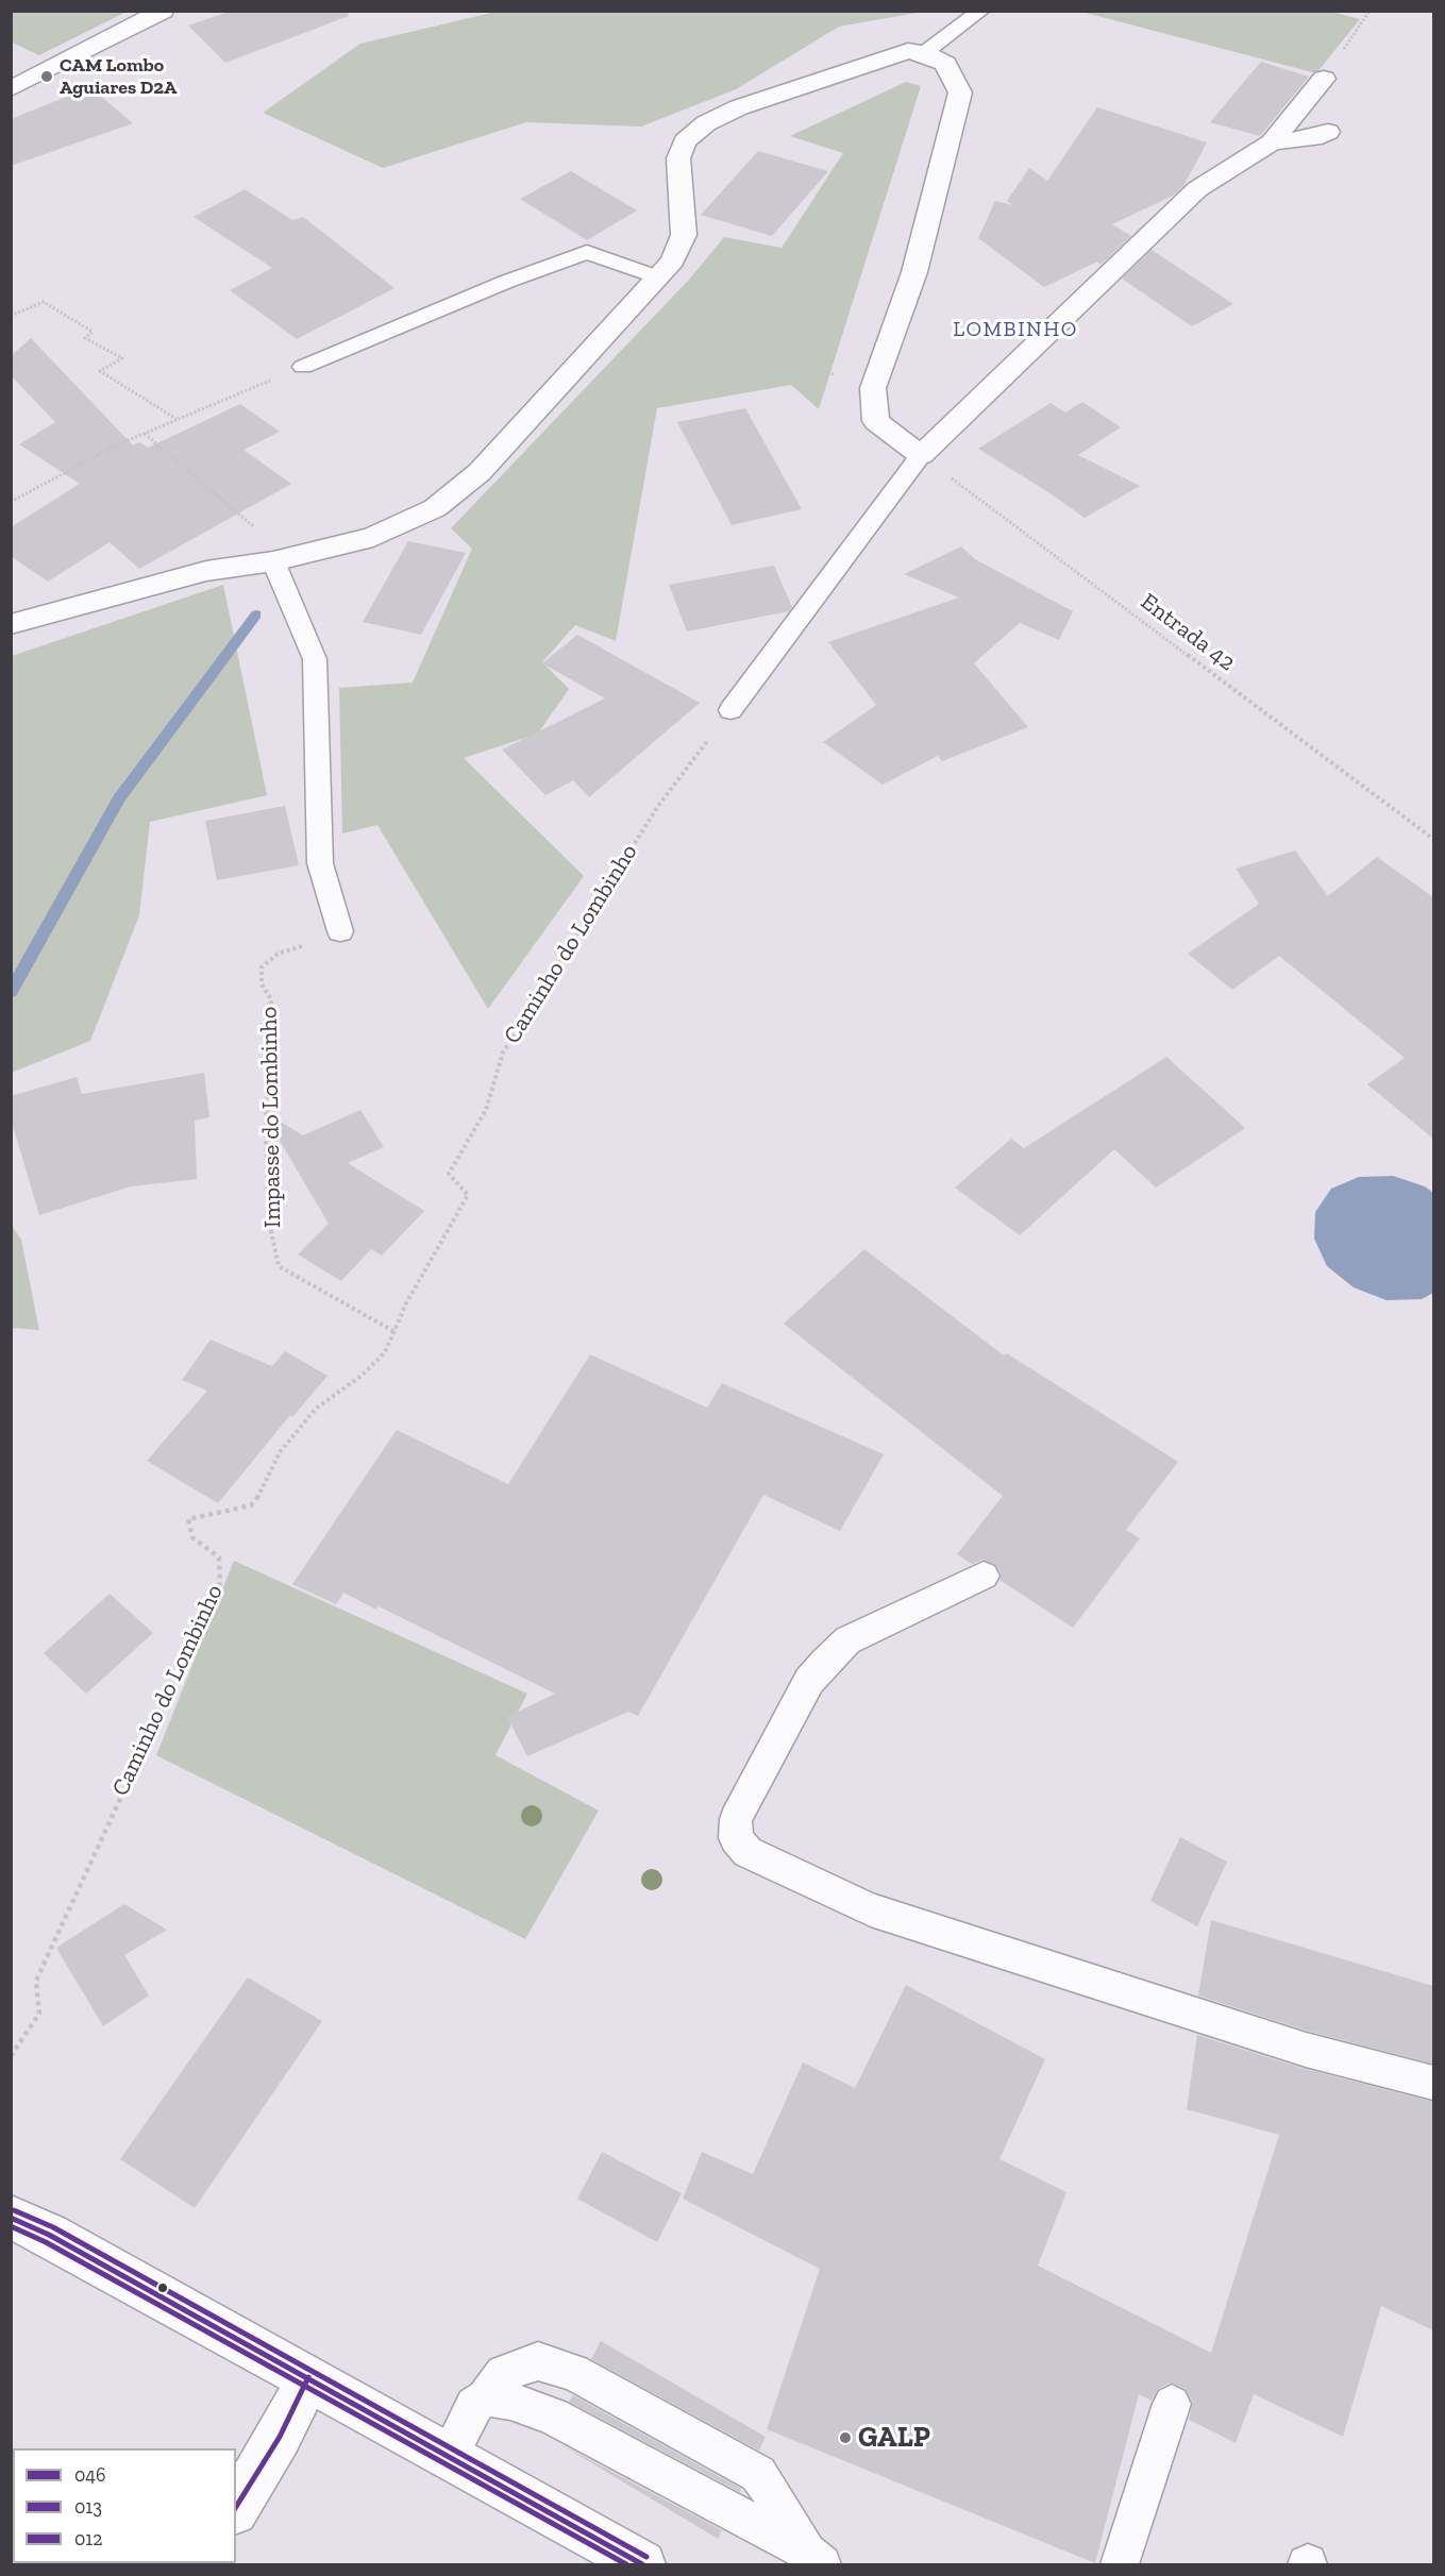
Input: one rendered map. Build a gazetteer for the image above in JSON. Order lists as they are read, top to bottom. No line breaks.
{"streets":{"path":["Entrada 42","Caminho do Lombinho","Impasse do Lombinho"]},"crossings":[["Caminho do Lombinho","Impasse do Lombinho"]],"districts":["LOMBINHO"],"places":["CAM Lombo Aguiares D2A","GALP"],"lines":["transit line 012","transit line 046","transit line 013"],"legend":["046","013","012"]}
